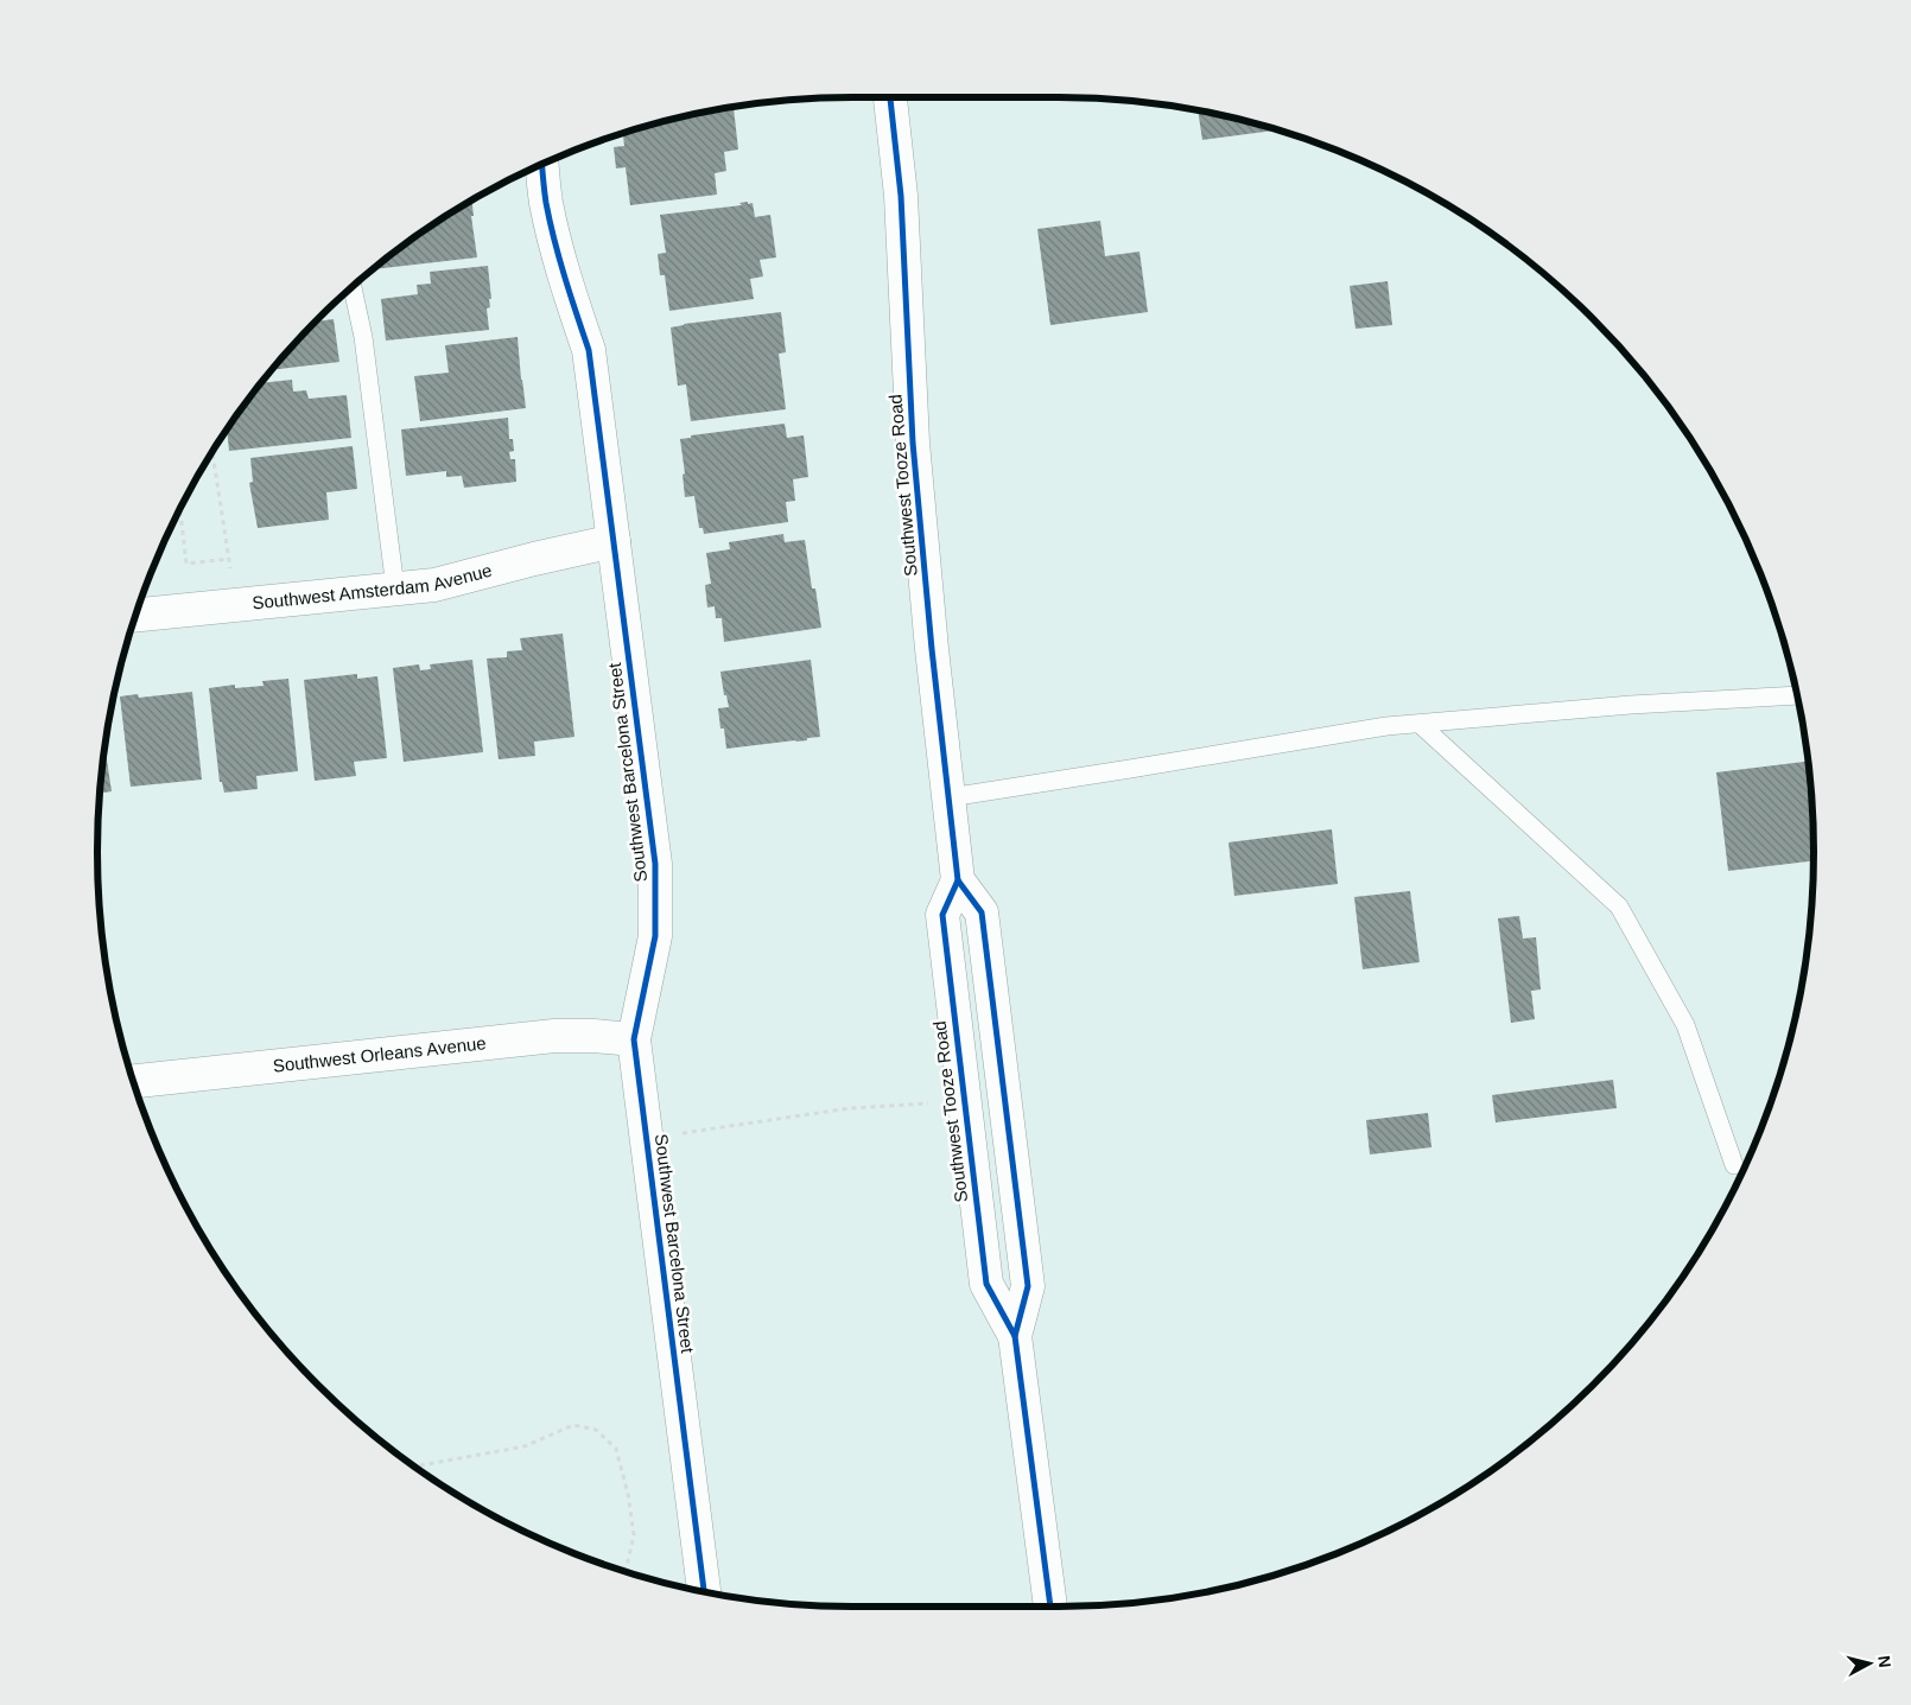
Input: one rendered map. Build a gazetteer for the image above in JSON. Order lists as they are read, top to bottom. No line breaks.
{"streets":{"street":["Southwest Tooze Road","Southwest Amsterdam Avenue","Southwest Barcelona Street","Southwest Orleans Avenue"]},"crossings":[["Southwest Amsterdam Avenue","Southwest Barcelona Street"],["Southwest Barcelona Street","Southwest Orleans Avenue"]],"north":"right"}
